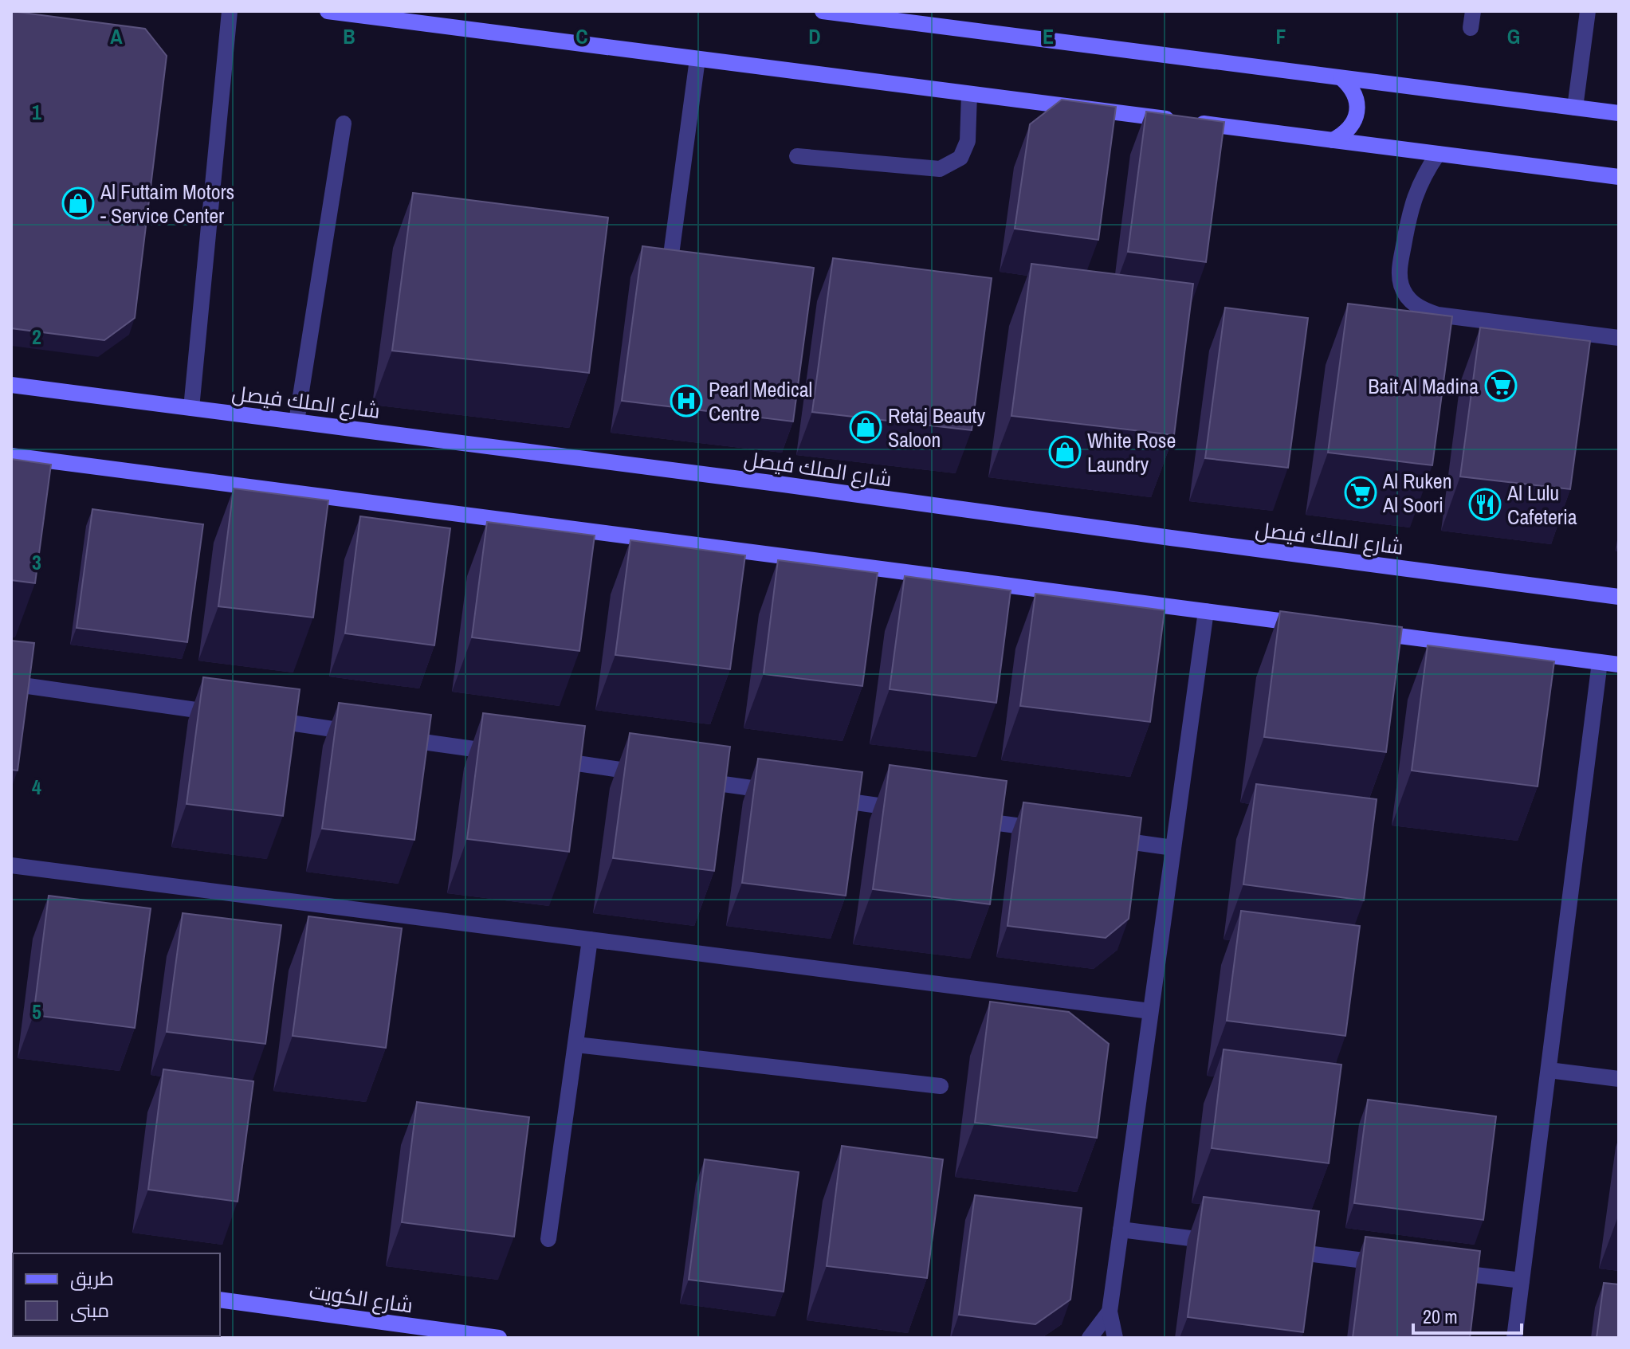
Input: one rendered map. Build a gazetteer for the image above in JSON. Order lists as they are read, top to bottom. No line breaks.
{"streets":{"street":["شارع الملك فيصل","شارع الكويت"]},"places":{"shop":["Al Futtaim Motors - Service Center","Retaj Beauty Saloon","White Rose Laundry"],"supermarket":["Bait Al Madina","Al Ruken Al Soori"],"hospital":["Pearl Medical Centre"],"restaurant":["Al Lulu Cafeteria"]},"legend":["طريق","مبنى"],"scale_bar":"20 m","grid":{"columns":["A","B","C","D","E","F","G"],"rows":["1","2","3","4","5"]}}
